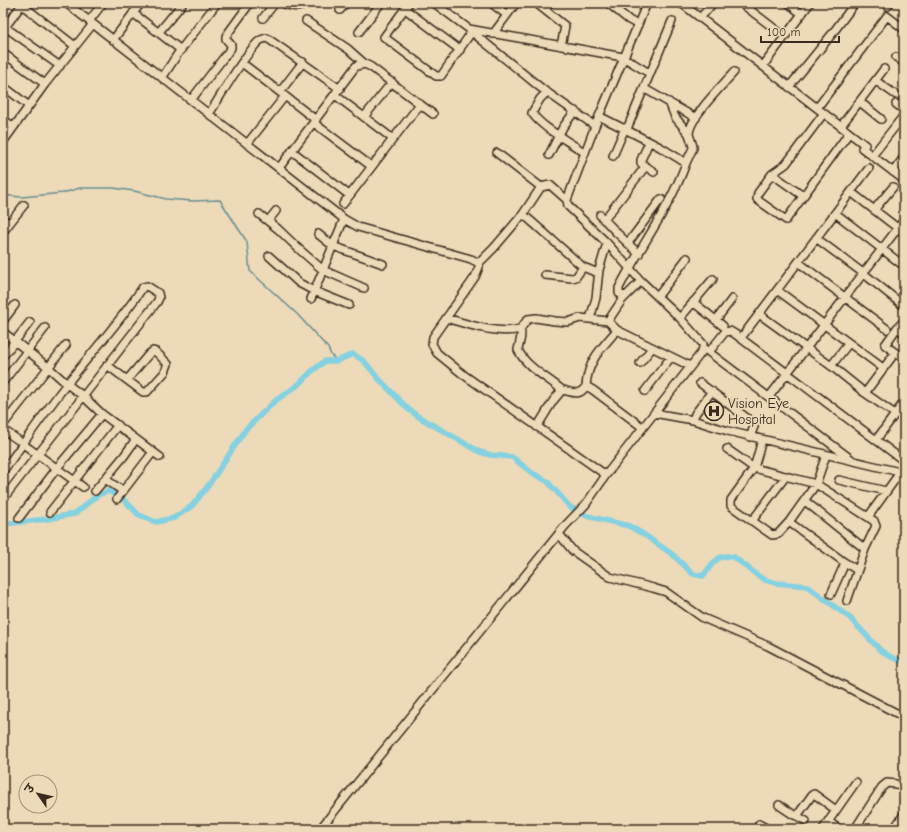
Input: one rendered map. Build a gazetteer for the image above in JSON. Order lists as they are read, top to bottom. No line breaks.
{"places":{"hospital":["Vision Eye Hospital"]},"scale_bar":"100 m","north":"top left"}
